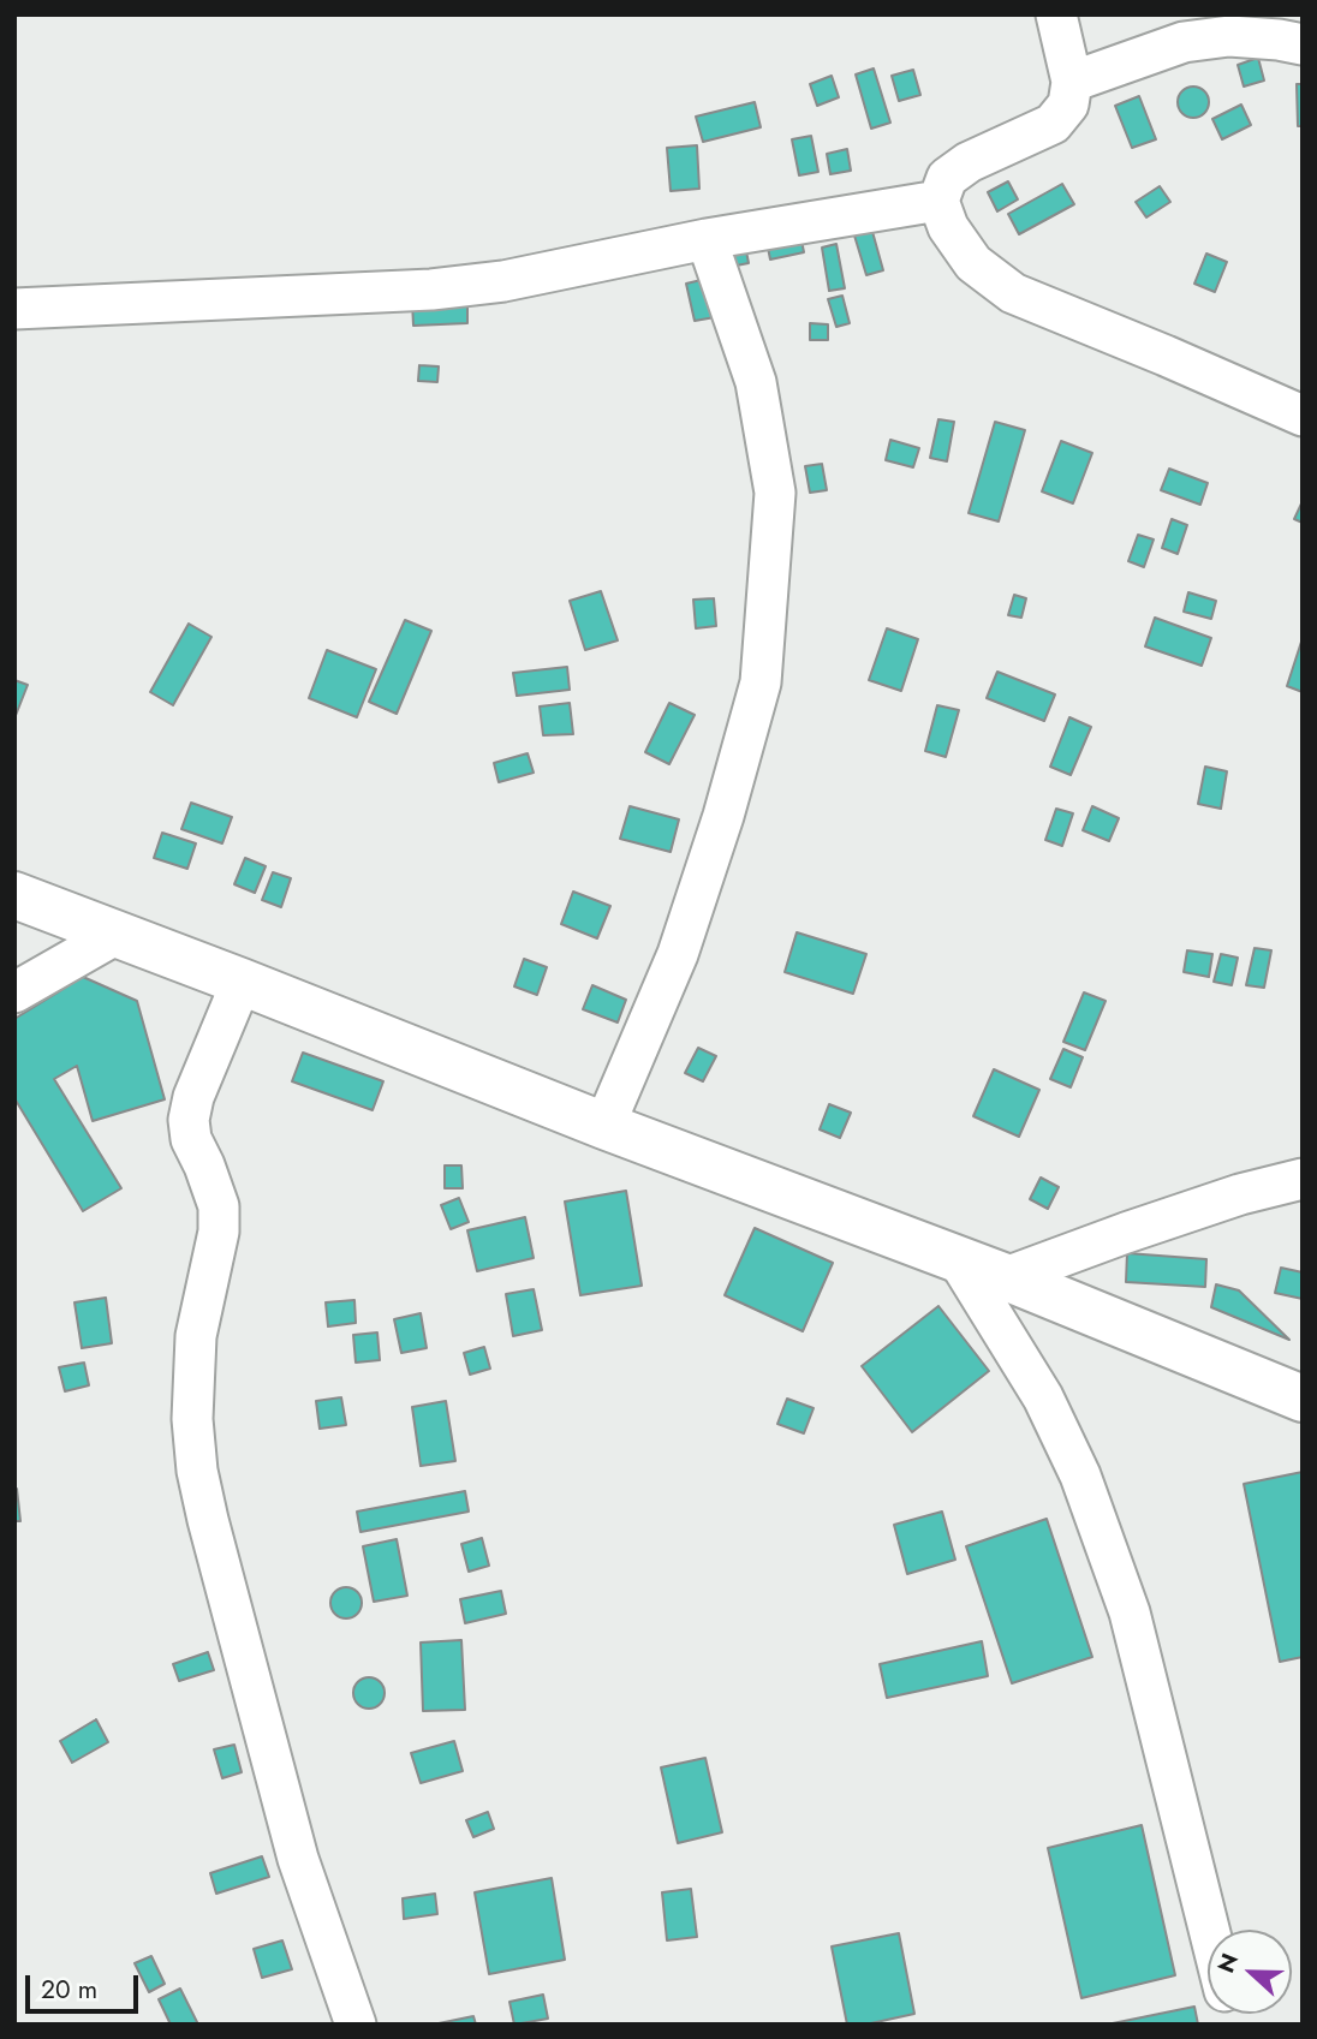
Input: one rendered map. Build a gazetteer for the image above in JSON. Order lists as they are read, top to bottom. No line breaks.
{"scale_bar":"20 m","north":"left"}
